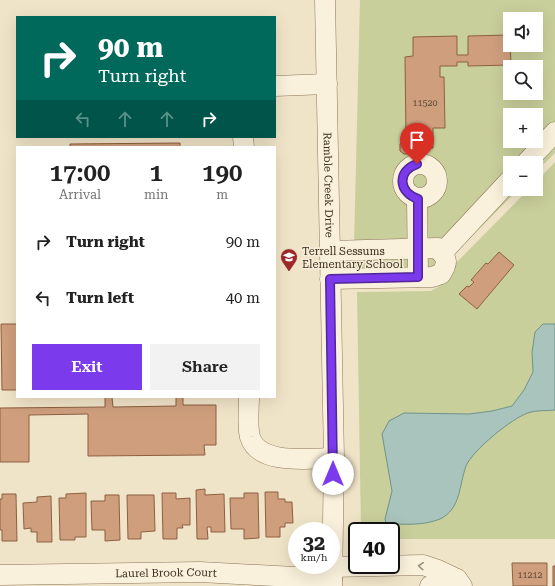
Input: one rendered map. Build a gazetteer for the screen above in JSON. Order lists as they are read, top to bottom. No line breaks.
{"streets":{"street":["Ramble Creek Drive","Laurel Brook Court"]},"crossings":[["Ramble Creek Drive","Laurel Brook Court"]],"places":{"school or university":["Terrell Sessums Elementary School"]},"house_numbers":["11520","11212"],"page":{"map_buttons":["+","−"],"turn":["90 m","Turn right"],"eta":["17:00","Arrival","1","min","190","m"],"list":[{"name":"Turn right","value":"90 m"},{"name":"Turn left","value":"40 m"}],"buttons":["Exit","Share"],"speed":"32 km/h","limit":"40"}}
